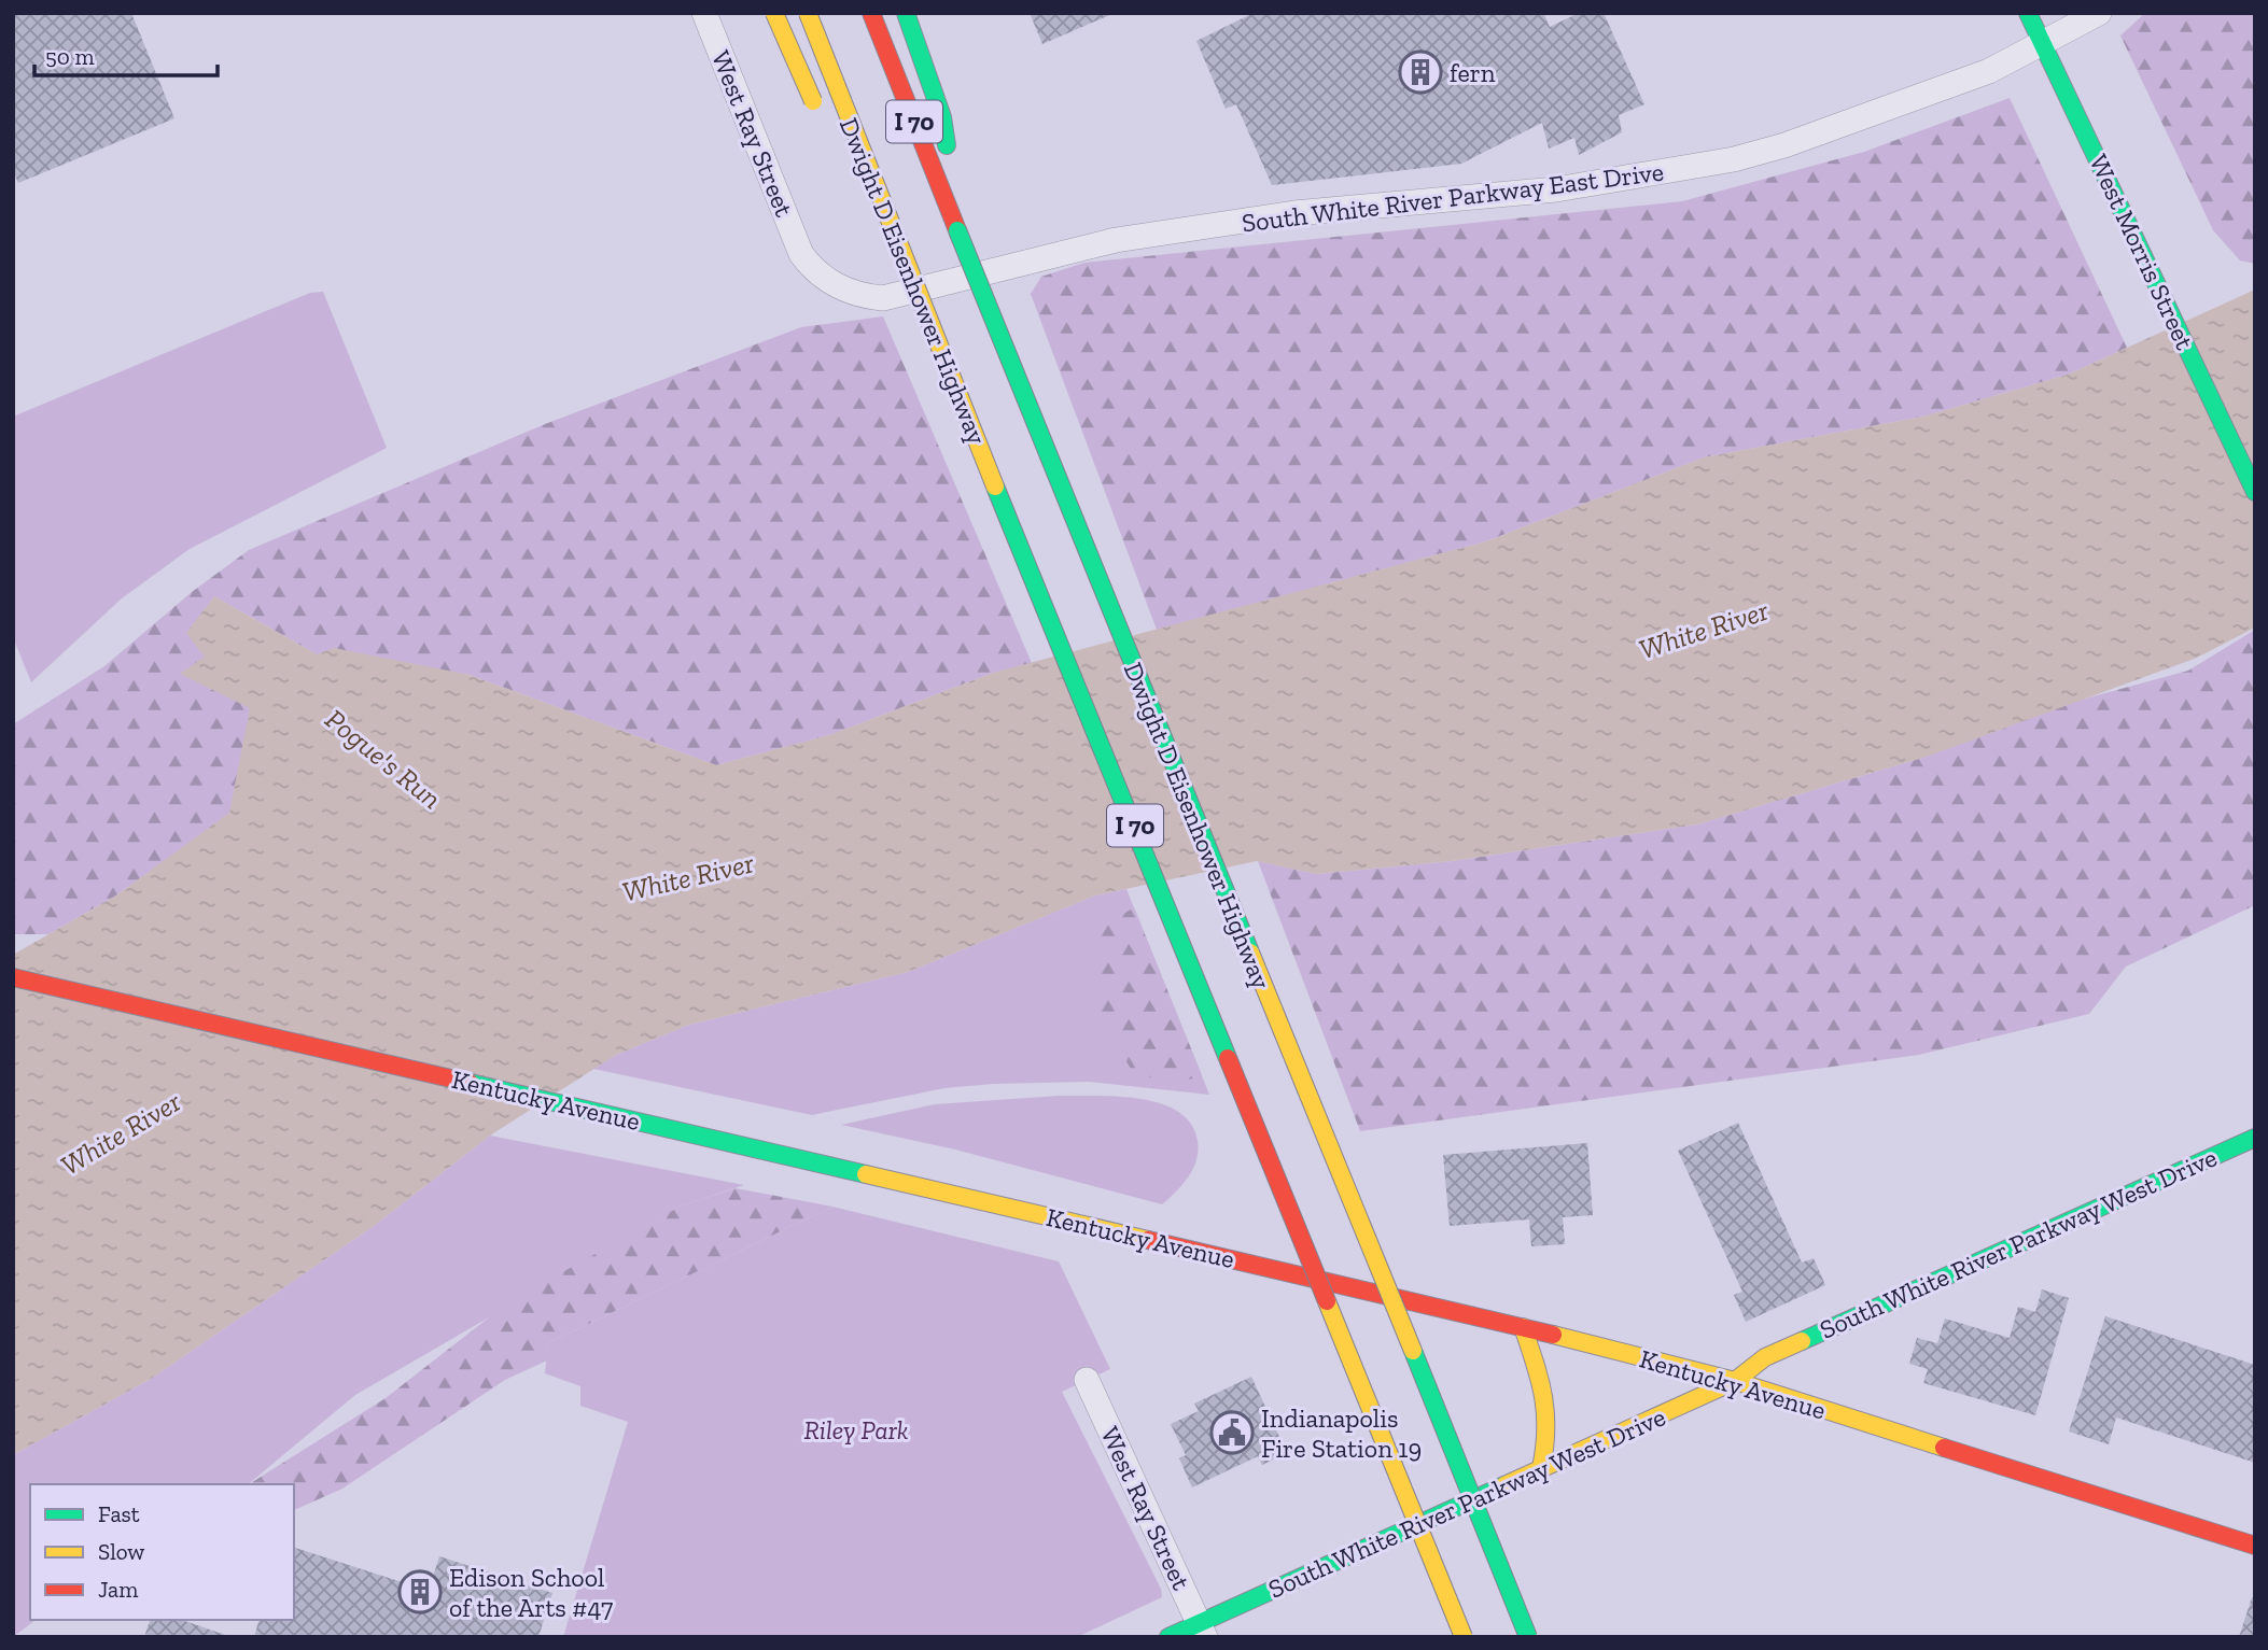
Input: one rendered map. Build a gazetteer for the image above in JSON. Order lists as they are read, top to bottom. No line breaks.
{"streets":{"main road":["I 70","West Morris Street","Dwight D Eisenhower Highway","Kentucky Avenue","South White River Parkway West Drive"],"street":["West Ray Street","South White River Parkway East Drive"]},"crossings":[["West Ray Street","South White River Parkway East Drive"],["West Ray Street","South White River Parkway West Drive"],["South White River Parkway East Drive","West Morris Street"],["Kentucky Avenue","South White River Parkway West Drive"]],"water":["White River","Pogue's Run"],"parks":["Riley Park"],"places":{"building":["fern","Edison School of the Arts #47"],"public building":["Indianapolis Fire Station 19"]},"legend":["Fast","Slow","Jam"],"scale_bar":"50 m"}
